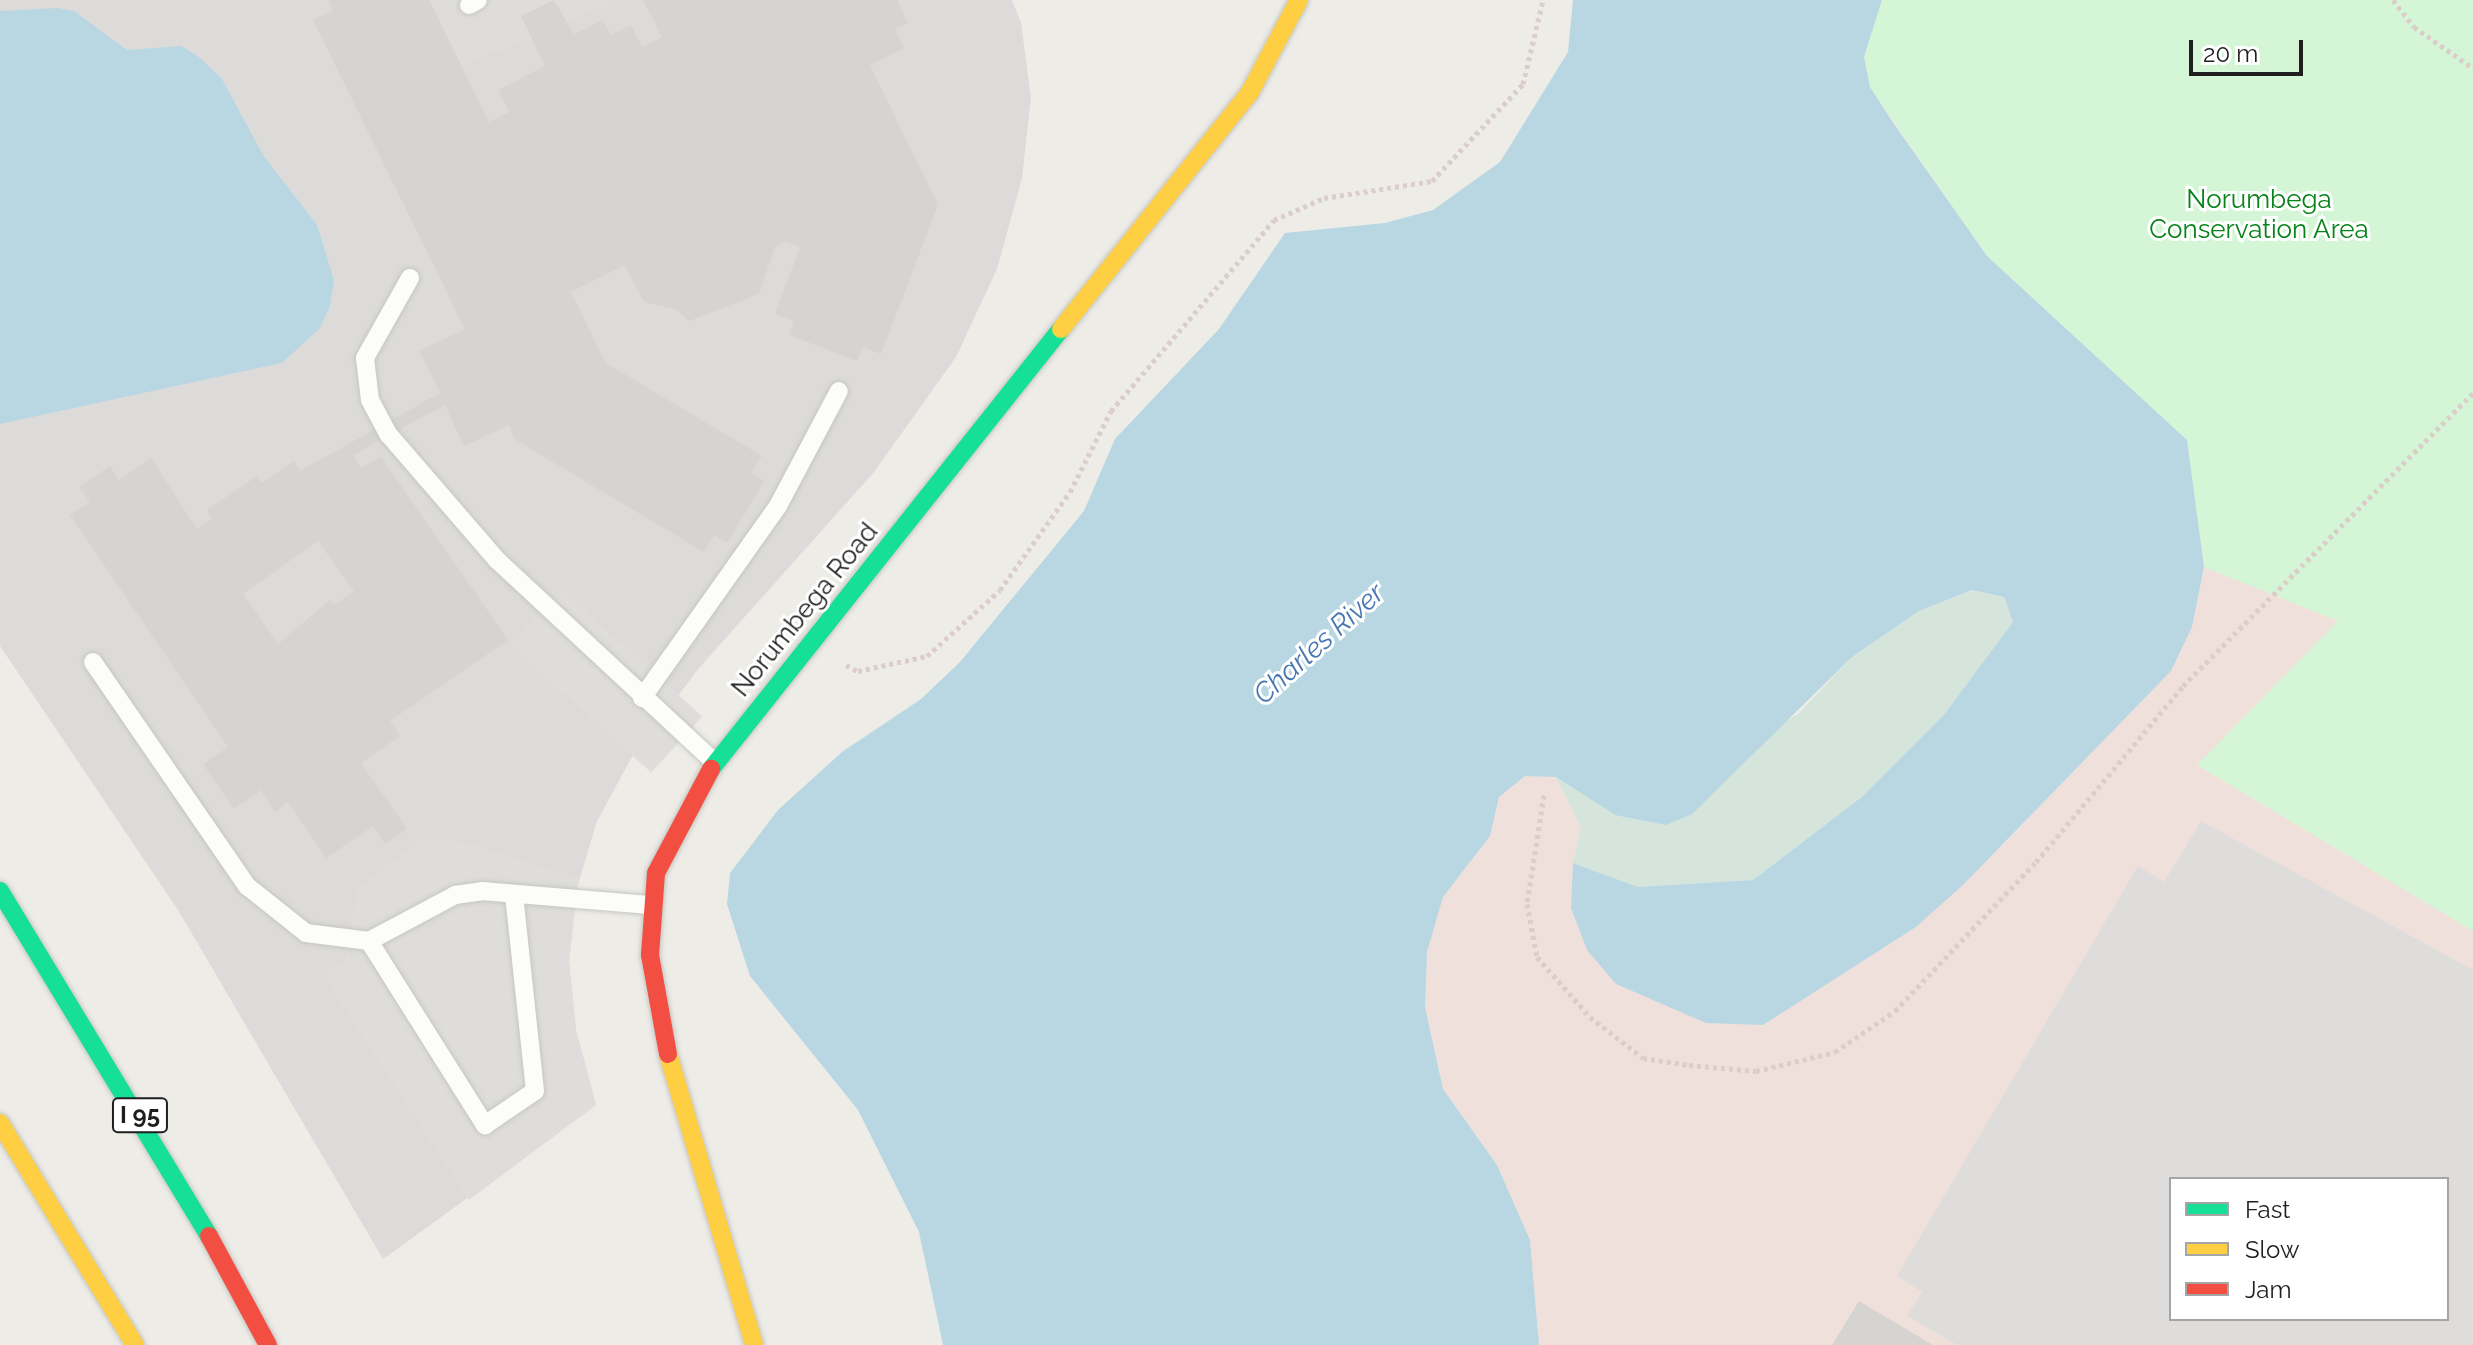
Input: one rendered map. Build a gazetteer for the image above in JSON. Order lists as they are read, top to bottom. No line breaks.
{"streets":{"main road":["Norumbega Road","I 95"]},"water":["Charles River"],"parks":["Norumbega Conservation Area"],"legend":["Fast","Slow","Jam"],"scale_bar":"20 m"}
